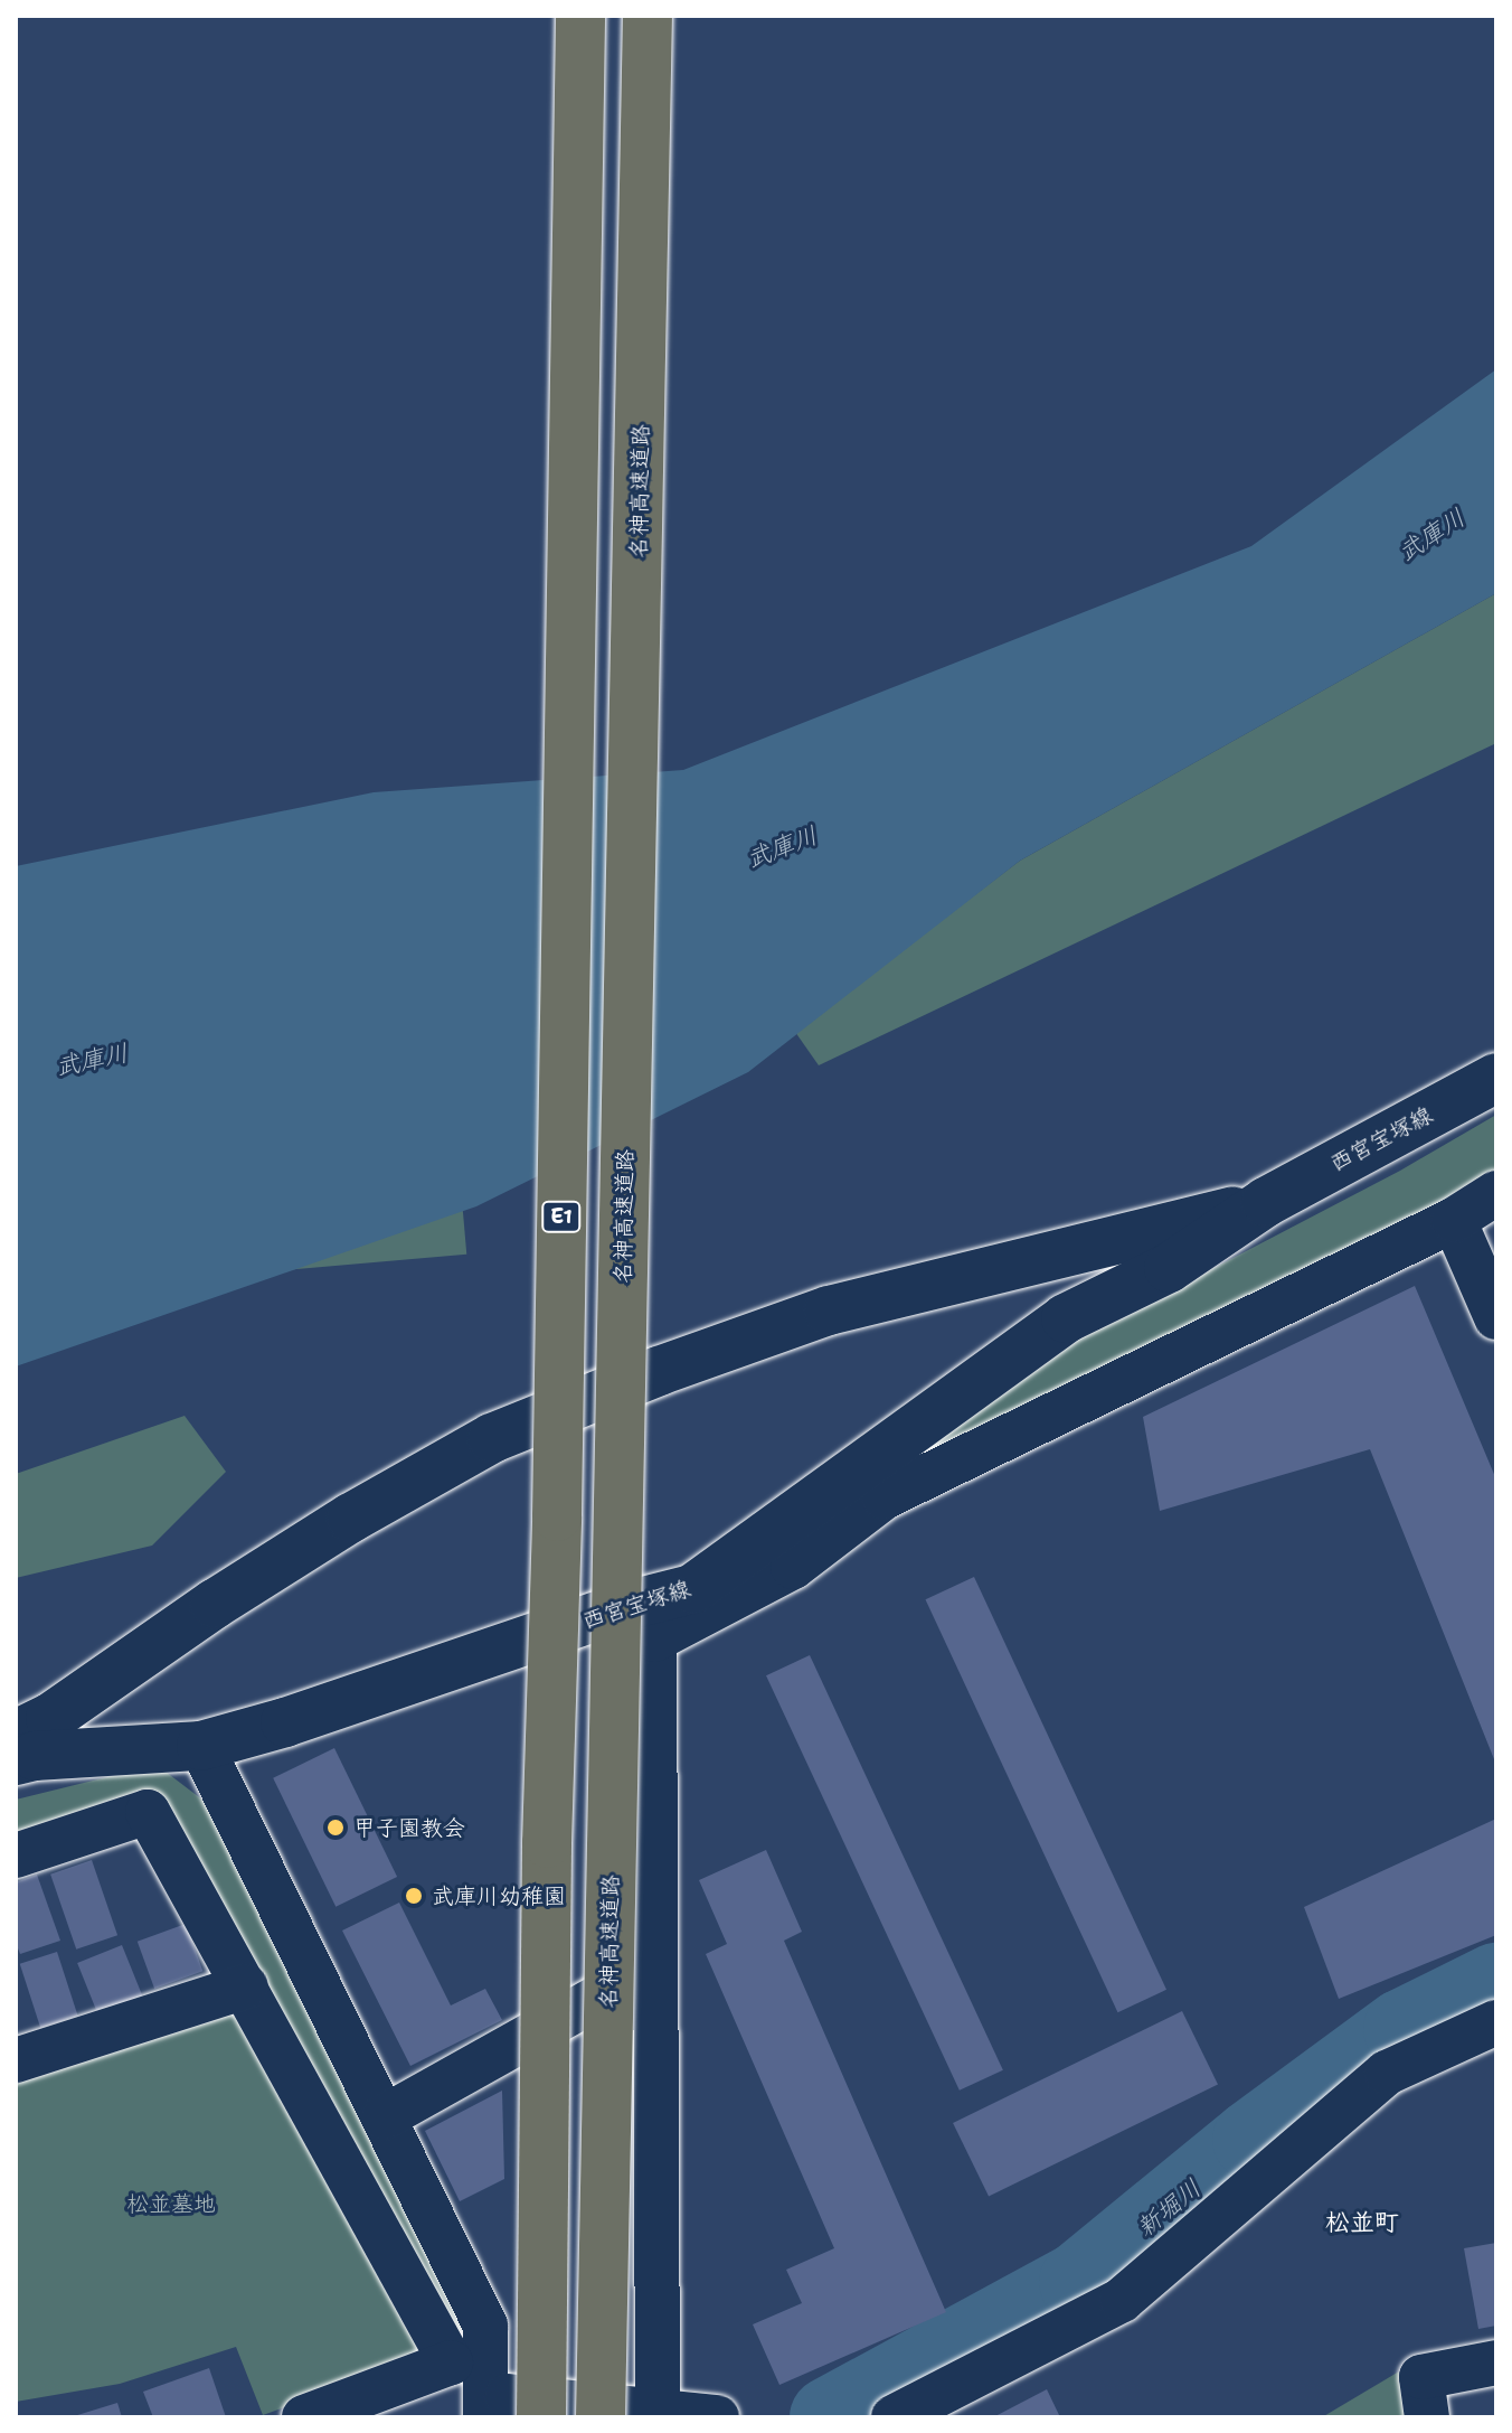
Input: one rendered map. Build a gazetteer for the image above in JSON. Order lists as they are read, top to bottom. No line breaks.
{"streets":{"highway":["名神高速道路","E1"],"main road":["西宮宝塚線"]},"districts":["松並町"],"water":["武庫川","新堀川"],"parks":["松並墓地"],"places":["甲子園教会","武庫川幼稚園"]}
